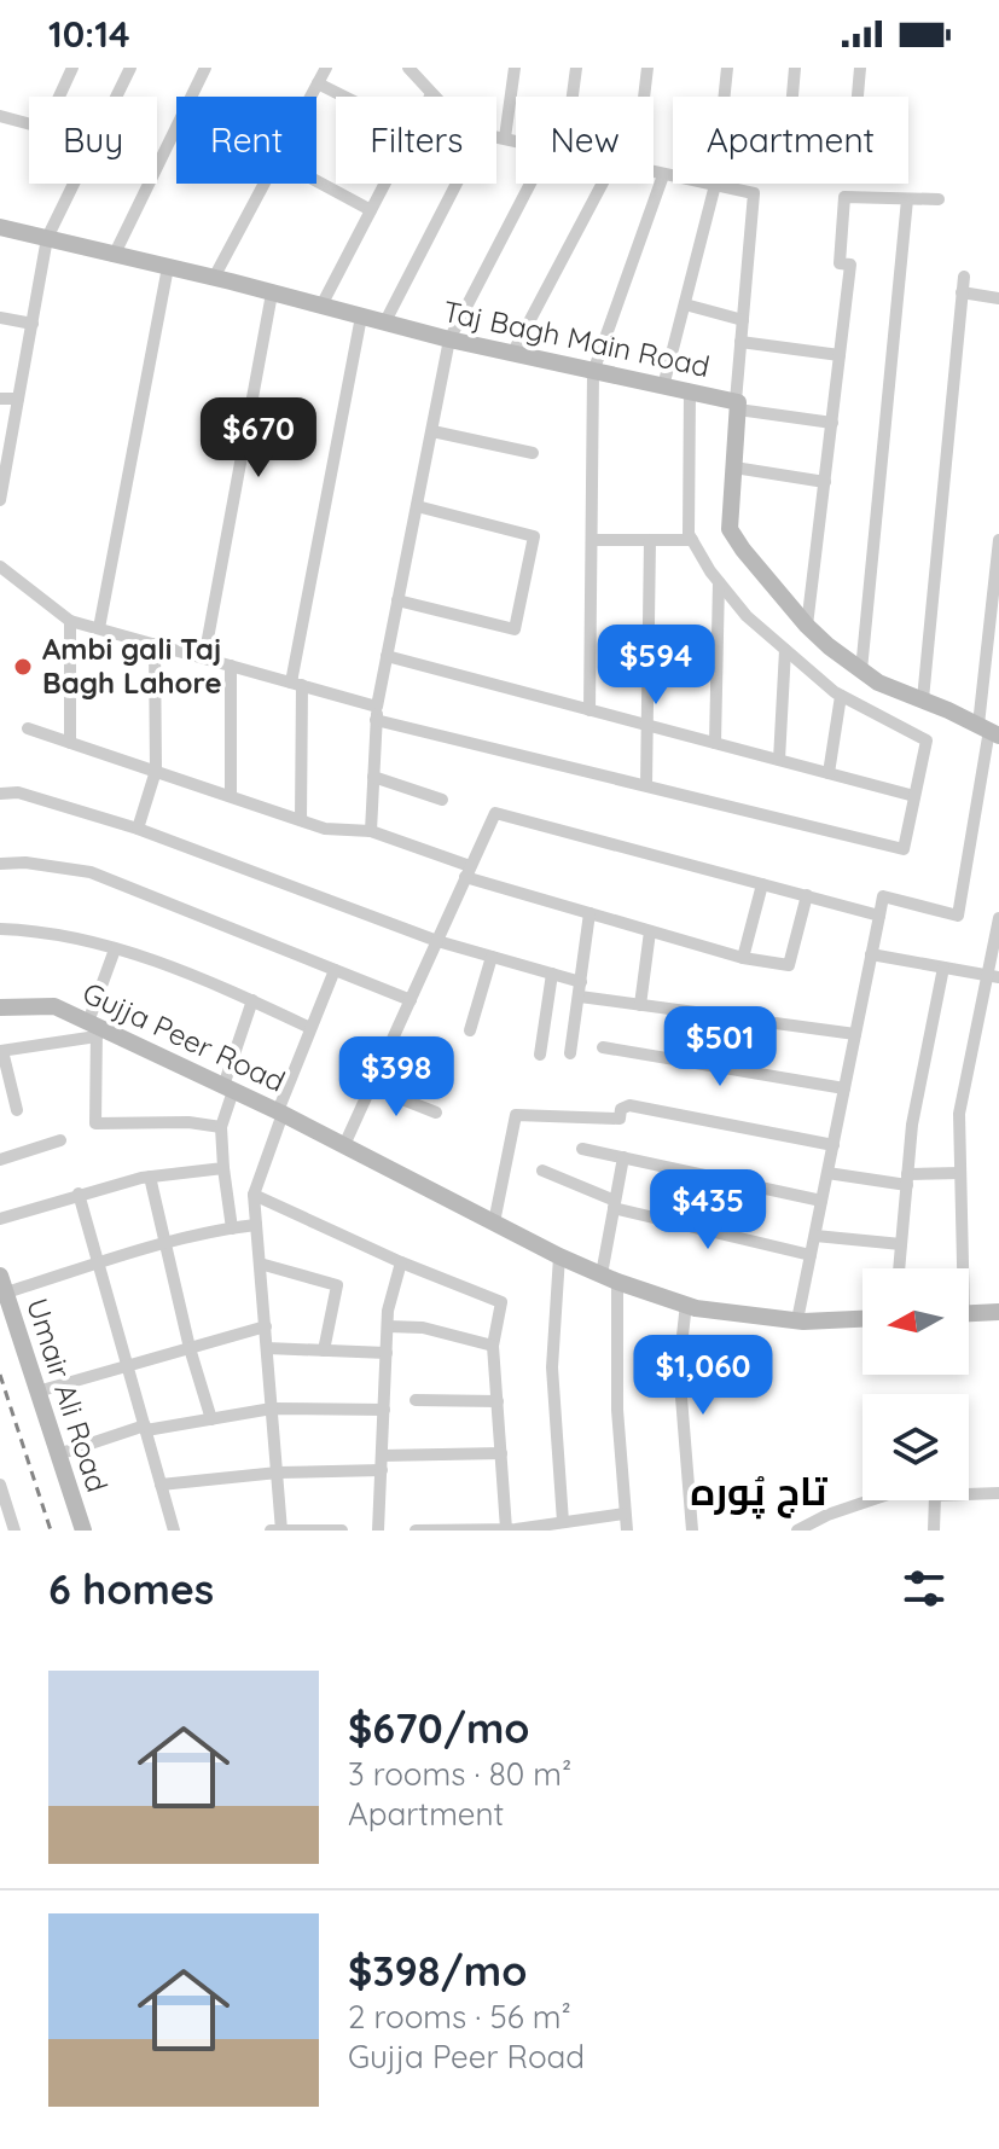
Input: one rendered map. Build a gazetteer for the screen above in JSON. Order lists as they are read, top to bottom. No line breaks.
{"streets":{"street":["Taj Bagh Main Road","Gujja Peer Road","Umair Ali Road"]},"districts":["تاج پُورہ"],"places":["Ambi gali Taj Bagh Lahore"],"north":"left","page":{"status":"10:14","chip":["Buy","Rent","Filters","New","Apartment"],"price":["$670","$594","$501","$398","$435","$1,060"],"heading":"6 homes","list":[{"name":"$670/mo","note":"3 rooms · 80 m² · Apartment"},{"name":"$398/mo","note":"2 rooms · 56 m² · Gujja Peer Road"}]}}
